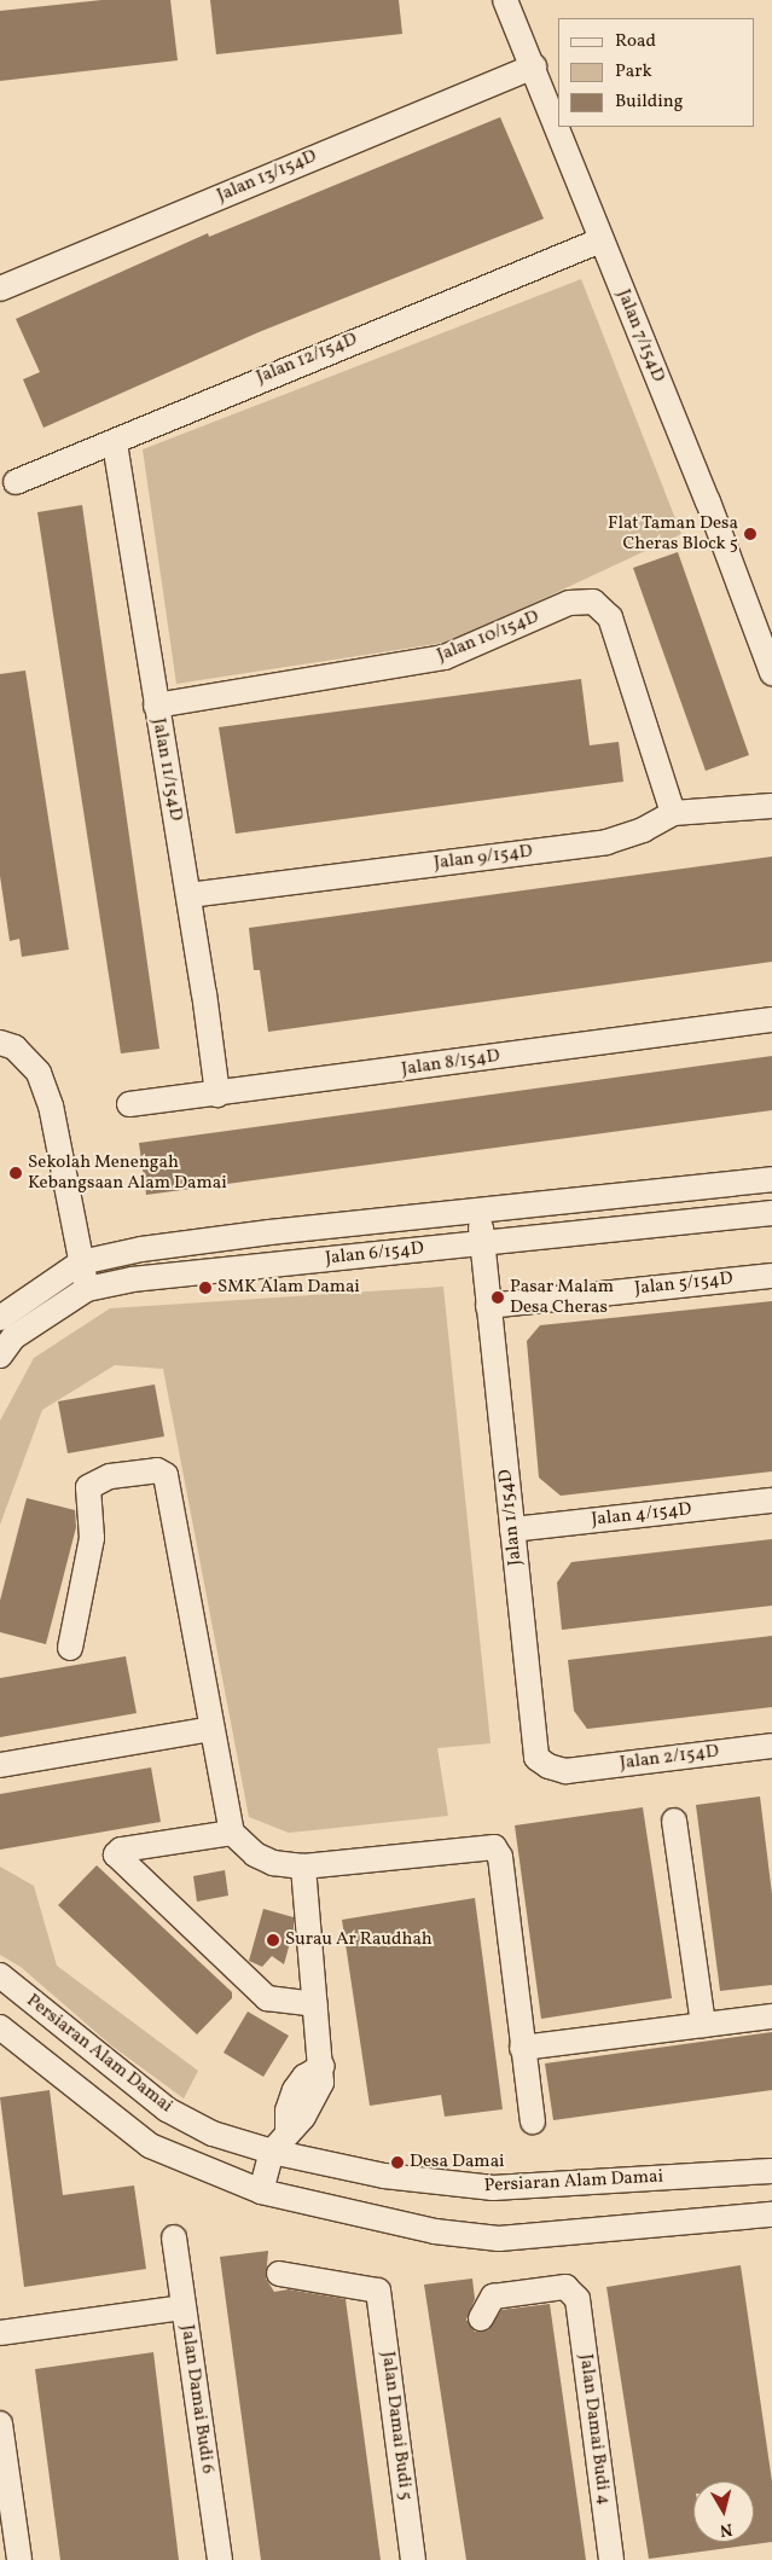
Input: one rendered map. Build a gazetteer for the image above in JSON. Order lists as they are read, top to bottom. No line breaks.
{"streets":{"street":["Jalan 13/154D","Jalan 7/154D","Jalan 12/154D","Jalan 10/154D","Jalan 11/154D","Jalan 9/154D","Jalan 8/154D","Jalan 6/154D","Jalan 5/154D","Jalan 4/154D","Jalan 1/154D","Jalan 2/154D","Persiaran Alam Damai","Jalan Damai Budi 6","Jalan Damai Budi 5","Jalan Damai Budi 4"]},"crossings":[["Jalan 13/154D","Jalan 7/154D"],["Jalan 7/154D","Jalan 12/154D"],["Jalan 12/154D","Jalan 11/154D"],["Jalan 10/154D","Jalan 11/154D"],["Jalan 10/154D","Jalan 9/154D"],["Jalan 11/154D","Jalan 9/154D"],["Jalan 11/154D","Jalan 8/154D"],["Jalan 6/154D","Jalan 1/154D"],["Jalan 5/154D","Jalan 1/154D"],["Jalan 4/154D","Jalan 1/154D"],["Jalan 1/154D","Jalan 2/154D"]],"places":["Flat Taman Desa Cheras Block 5","Sekolah Menengah Kebangsaan Alam Damai","SMK Alam Damai","Pasar Malam Desa Cheras","Surau Ar Raudhah","Desa Damai"],"legend":["Road","Park","Building"],"north":"bottom"}
